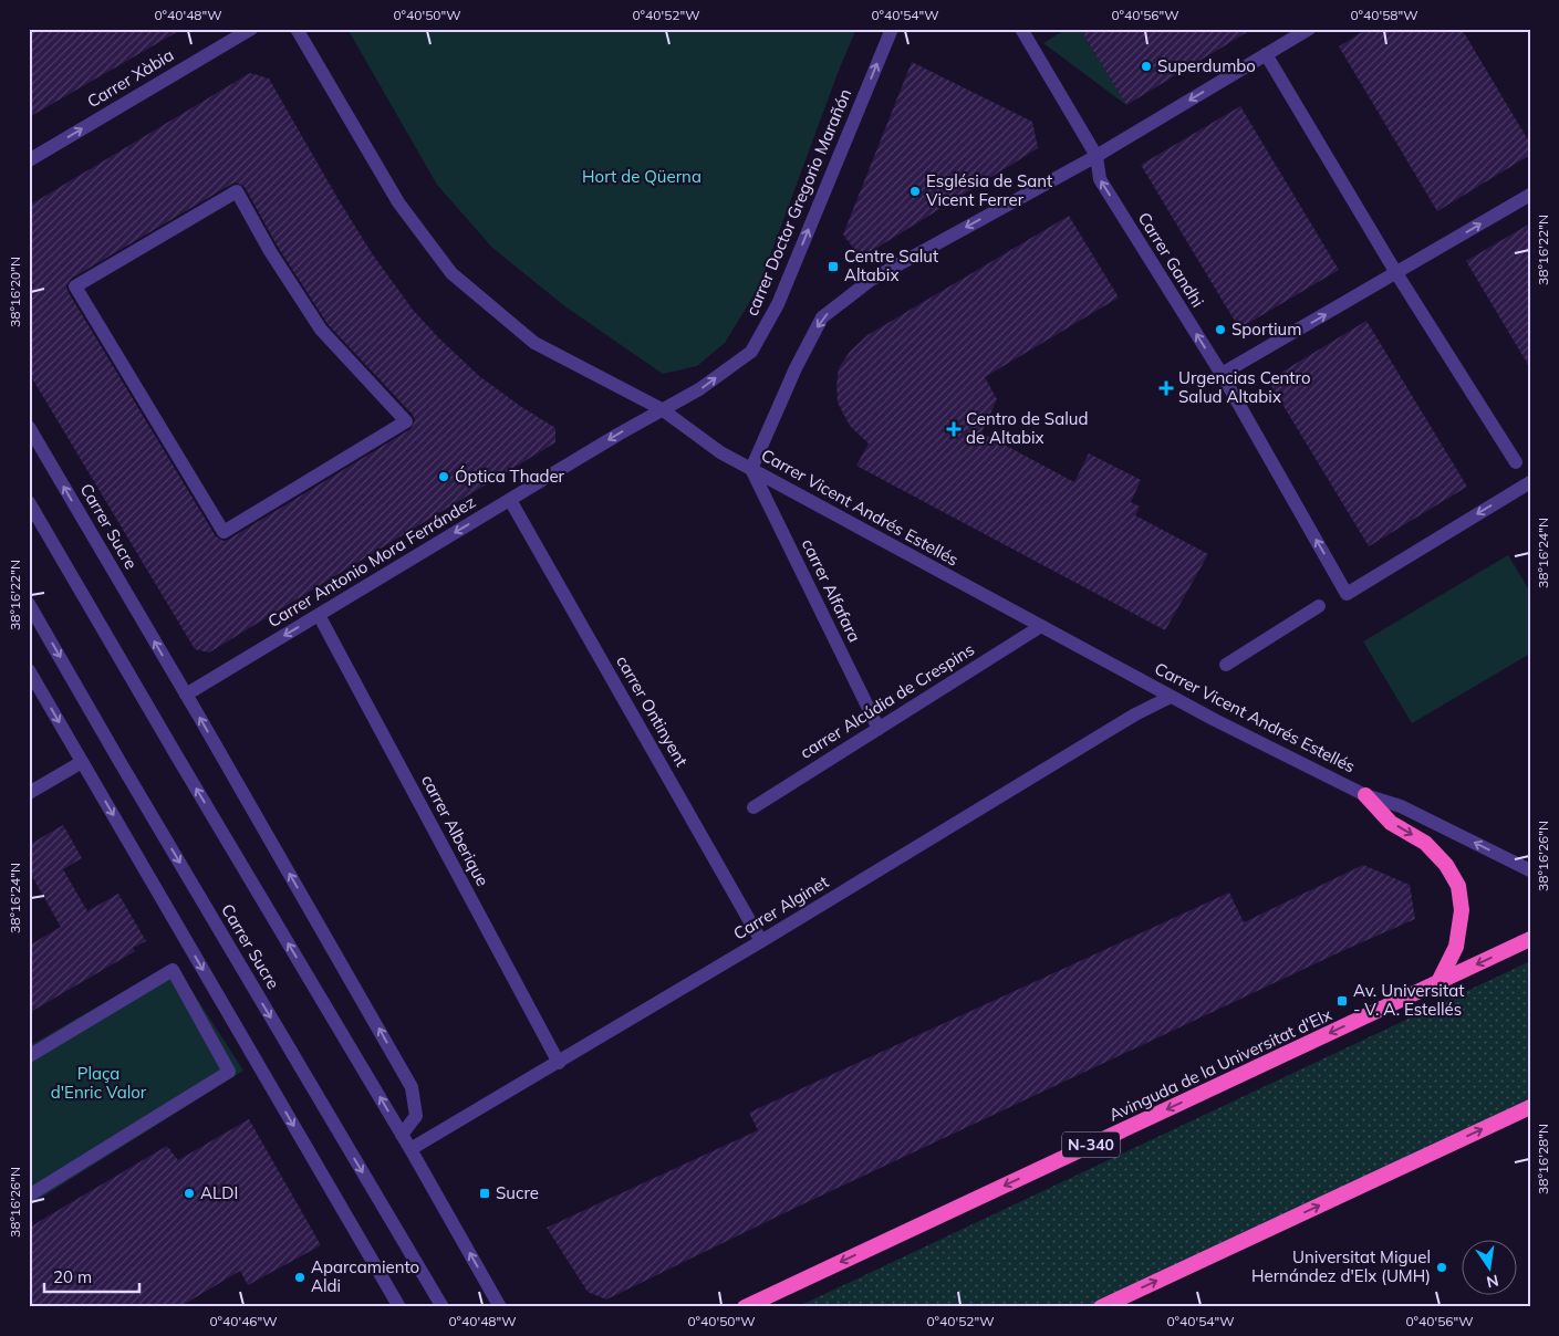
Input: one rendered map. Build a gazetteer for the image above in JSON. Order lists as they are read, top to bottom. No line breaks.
{"streets":{"highway":["Avinguda de la Universitat d'Elx","N-340"],"street":["Carrer Xàbia","carrer Doctor Gregorio Marañón","Carrer Gandhi","Carrer Vicent Andrés Estellés","Carrer Sucre","Carrer Antonio Mora Ferrández","carrer Alfafara","carrer Alcúdia de Crespins","carrer Ontinyent","carrer Alberique","Carrer Alginet"]},"crossings":[["carrer Doctor Gregorio Marañón","Carrer Vicent Andrés Estellés"],["carrer Doctor Gregorio Marañón","Carrer Antonio Mora Ferrández"],["Carrer Vicent Andrés Estellés","Carrer Antonio Mora Ferrández"],["Carrer Vicent Andrés Estellés","carrer Alfafara"],["Carrer Vicent Andrés Estellés","carrer Alcúdia de Crespins"],["Carrer Vicent Andrés Estellés","Carrer Alginet"],["Carrer Sucre","Carrer Antonio Mora Ferrández"],["Carrer Sucre","Carrer Alginet"],["Carrer Antonio Mora Ferrández","carrer Ontinyent"],["Carrer Antonio Mora Ferrández","carrer Alberique"],["carrer Alfafara","carrer Alcúdia de Crespins"],["carrer Ontinyent","Carrer Alginet"],["carrer Alberique","Carrer Alginet"]],"one_way":["Carrer Xàbia","Carrer Antonio Mora Ferrández","Avinguda de la Universitat d'Elx"],"parks":["Hort de Qüerna","Plaça d'Enric Valor"],"places":{"other":["Superdumbo","Església de Sant Vicent Ferrer","Sportium","Óptica Thader","ALDI","Universitat Miguel Hernández d'Elx (UMH)","Aparcamiento Aldi"],"transit":["Centre Salut Altabix","Av. Universitat - V. A. Estellés","Sucre"],"health":["Urgencias Centro Salud Altabix","Centro de Salud de Altabix"]},"scale_bar":"20 m","north":"bottom","coordinates":["0°40'48\"W","0°40'50\"W","0°40'52\"W","0°40'54\"W","0°40'56\"W","0°40'58\"W","38°16'22\"N","38°16'20\"N","38°16'24\"N","38°16'26\"N","38°16'28\"N","0°40'46\"W"]}
